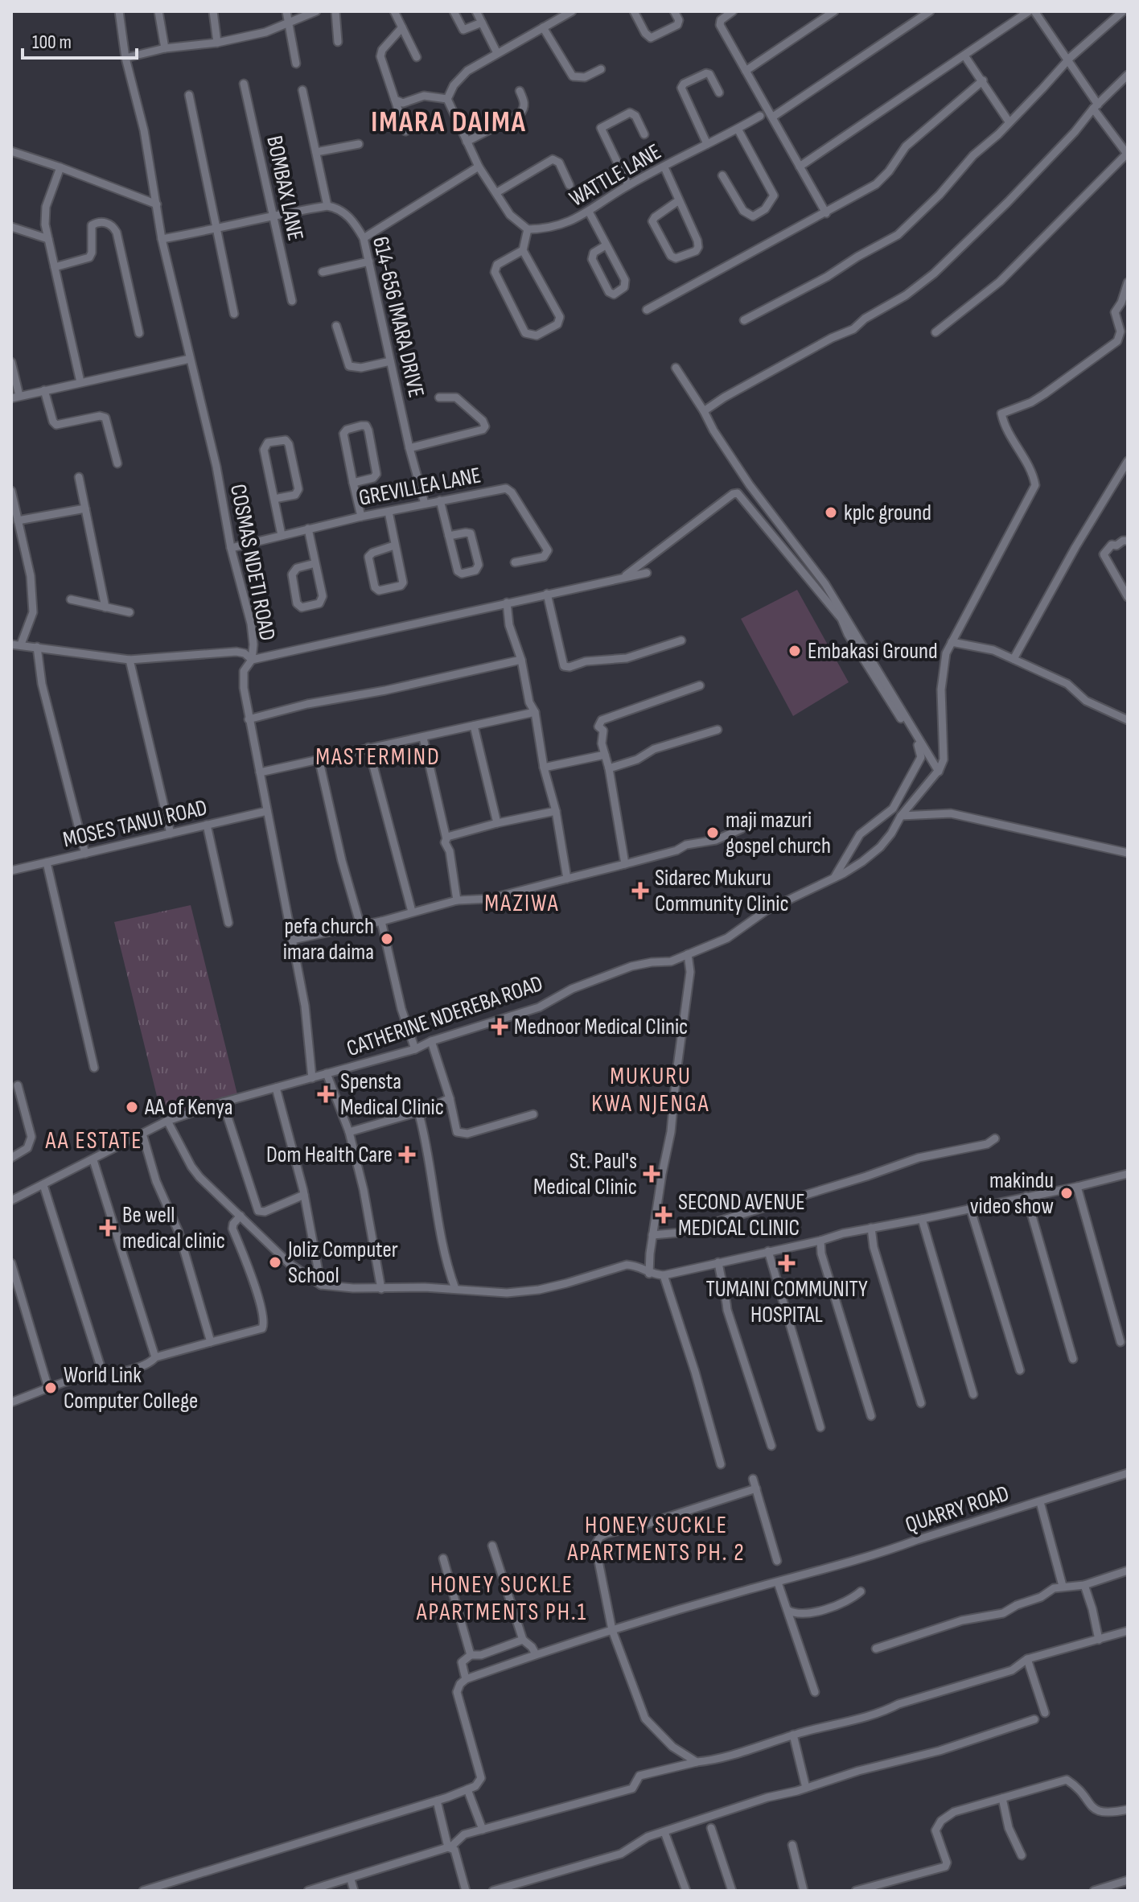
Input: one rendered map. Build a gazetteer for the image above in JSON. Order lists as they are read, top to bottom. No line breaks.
{"streets":{"street":["WATTLE LANE","BOMBAX LANE","614-656 IMARA DRIVE","GREVILLEA LANE","COSMAS NDETI ROAD","MOSES TANUI ROAD","CATHERINE NDEREBA ROAD","QUARRY ROAD"]},"crossings":[["614-656 IMARA DRIVE","GREVILLEA LANE"],["GREVILLEA LANE","COSMAS NDETI ROAD"],["COSMAS NDETI ROAD","MOSES TANUI ROAD"],["COSMAS NDETI ROAD","CATHERINE NDEREBA ROAD"]],"districts":["IMARA DAIMA","MASTERMIND","MAZIWA","MUKURU KWA NJENGA","AA ESTATE","HONEY SUCKLE APARTMENTS PH. 2","HONEY SUCKLE APARTMENTS PH.1"],"places":{"other":["kplc ground","Embakasi Ground","maji mazuri gospel church","pefa church imara daima","AA of Kenya","makindu video show","Joliz Computer School","World Link Computer College"],"health":["Sidarec Mukuru Community Clinic","Mednoor Medical Clinic","Spensta Medical Clinic","Dom Health Care","St. Paul's Medical Clinic","SECOND AVENUE MEDICAL CLINIC","Be well medical clinic","TUMAINI COMMUNITY HOSPITAL"]},"scale_bar":"100 m"}
